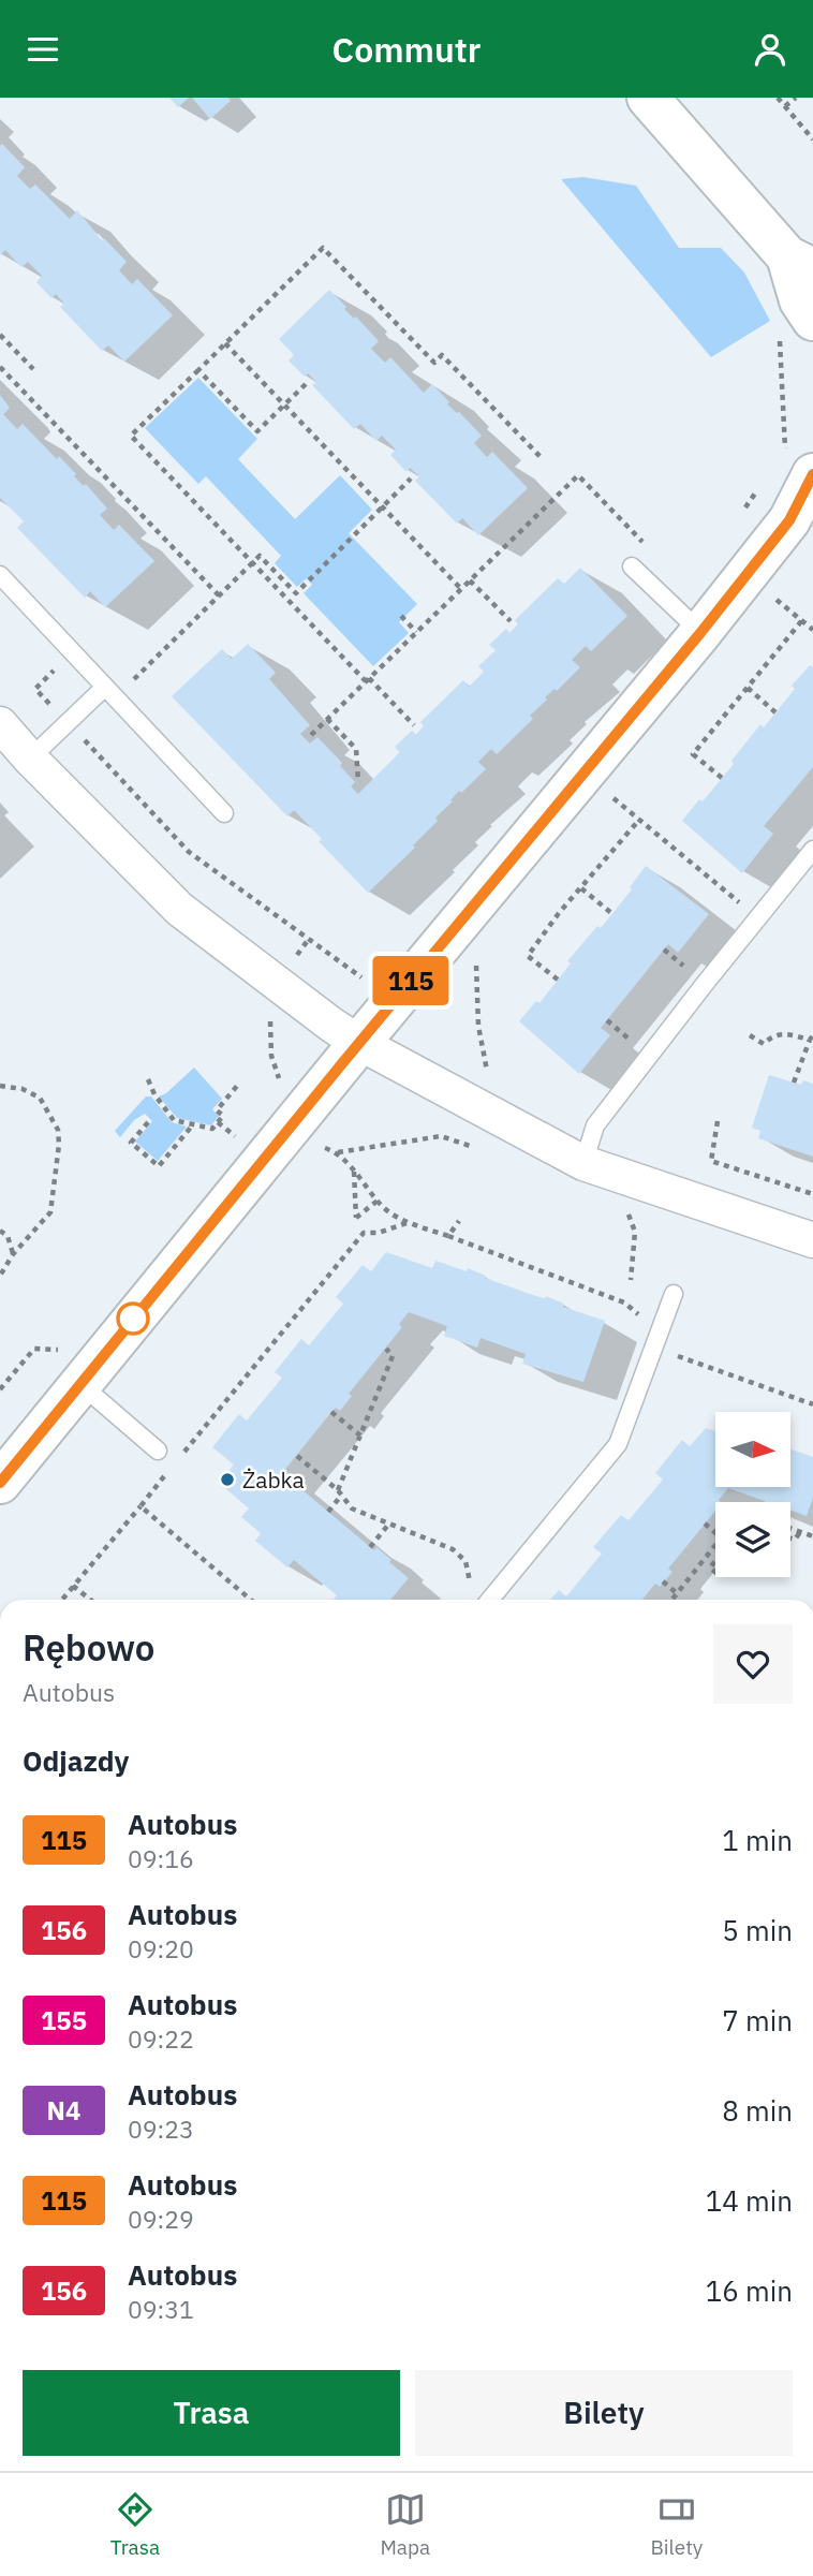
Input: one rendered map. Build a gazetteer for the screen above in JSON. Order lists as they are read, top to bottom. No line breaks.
{"places":["Żabka"],"lines":["bus line 115"],"north":"right","page":{"header":"Commutr","on_map":"115","heading":[["Rębowo","Autobus"],"Odjazdy"],"list":[{"mark":"115","name":"Autobus","note":"09:16","value":"1 min"},{"mark":"156","name":"Autobus","note":"09:20","value":"5 min"},{"mark":"155","name":"Autobus","note":"09:22","value":"7 min"},{"mark":"N4","name":"Autobus","note":"09:23","value":"8 min"},{"mark":"115","name":"Autobus","note":"09:29","value":"14 min"},{"mark":"156","name":"Autobus","note":"09:31","value":"16 min"}],"buttons":["Trasa","Bilety"],"tabs":["Trasa","Mapa","Bilety"]}}
